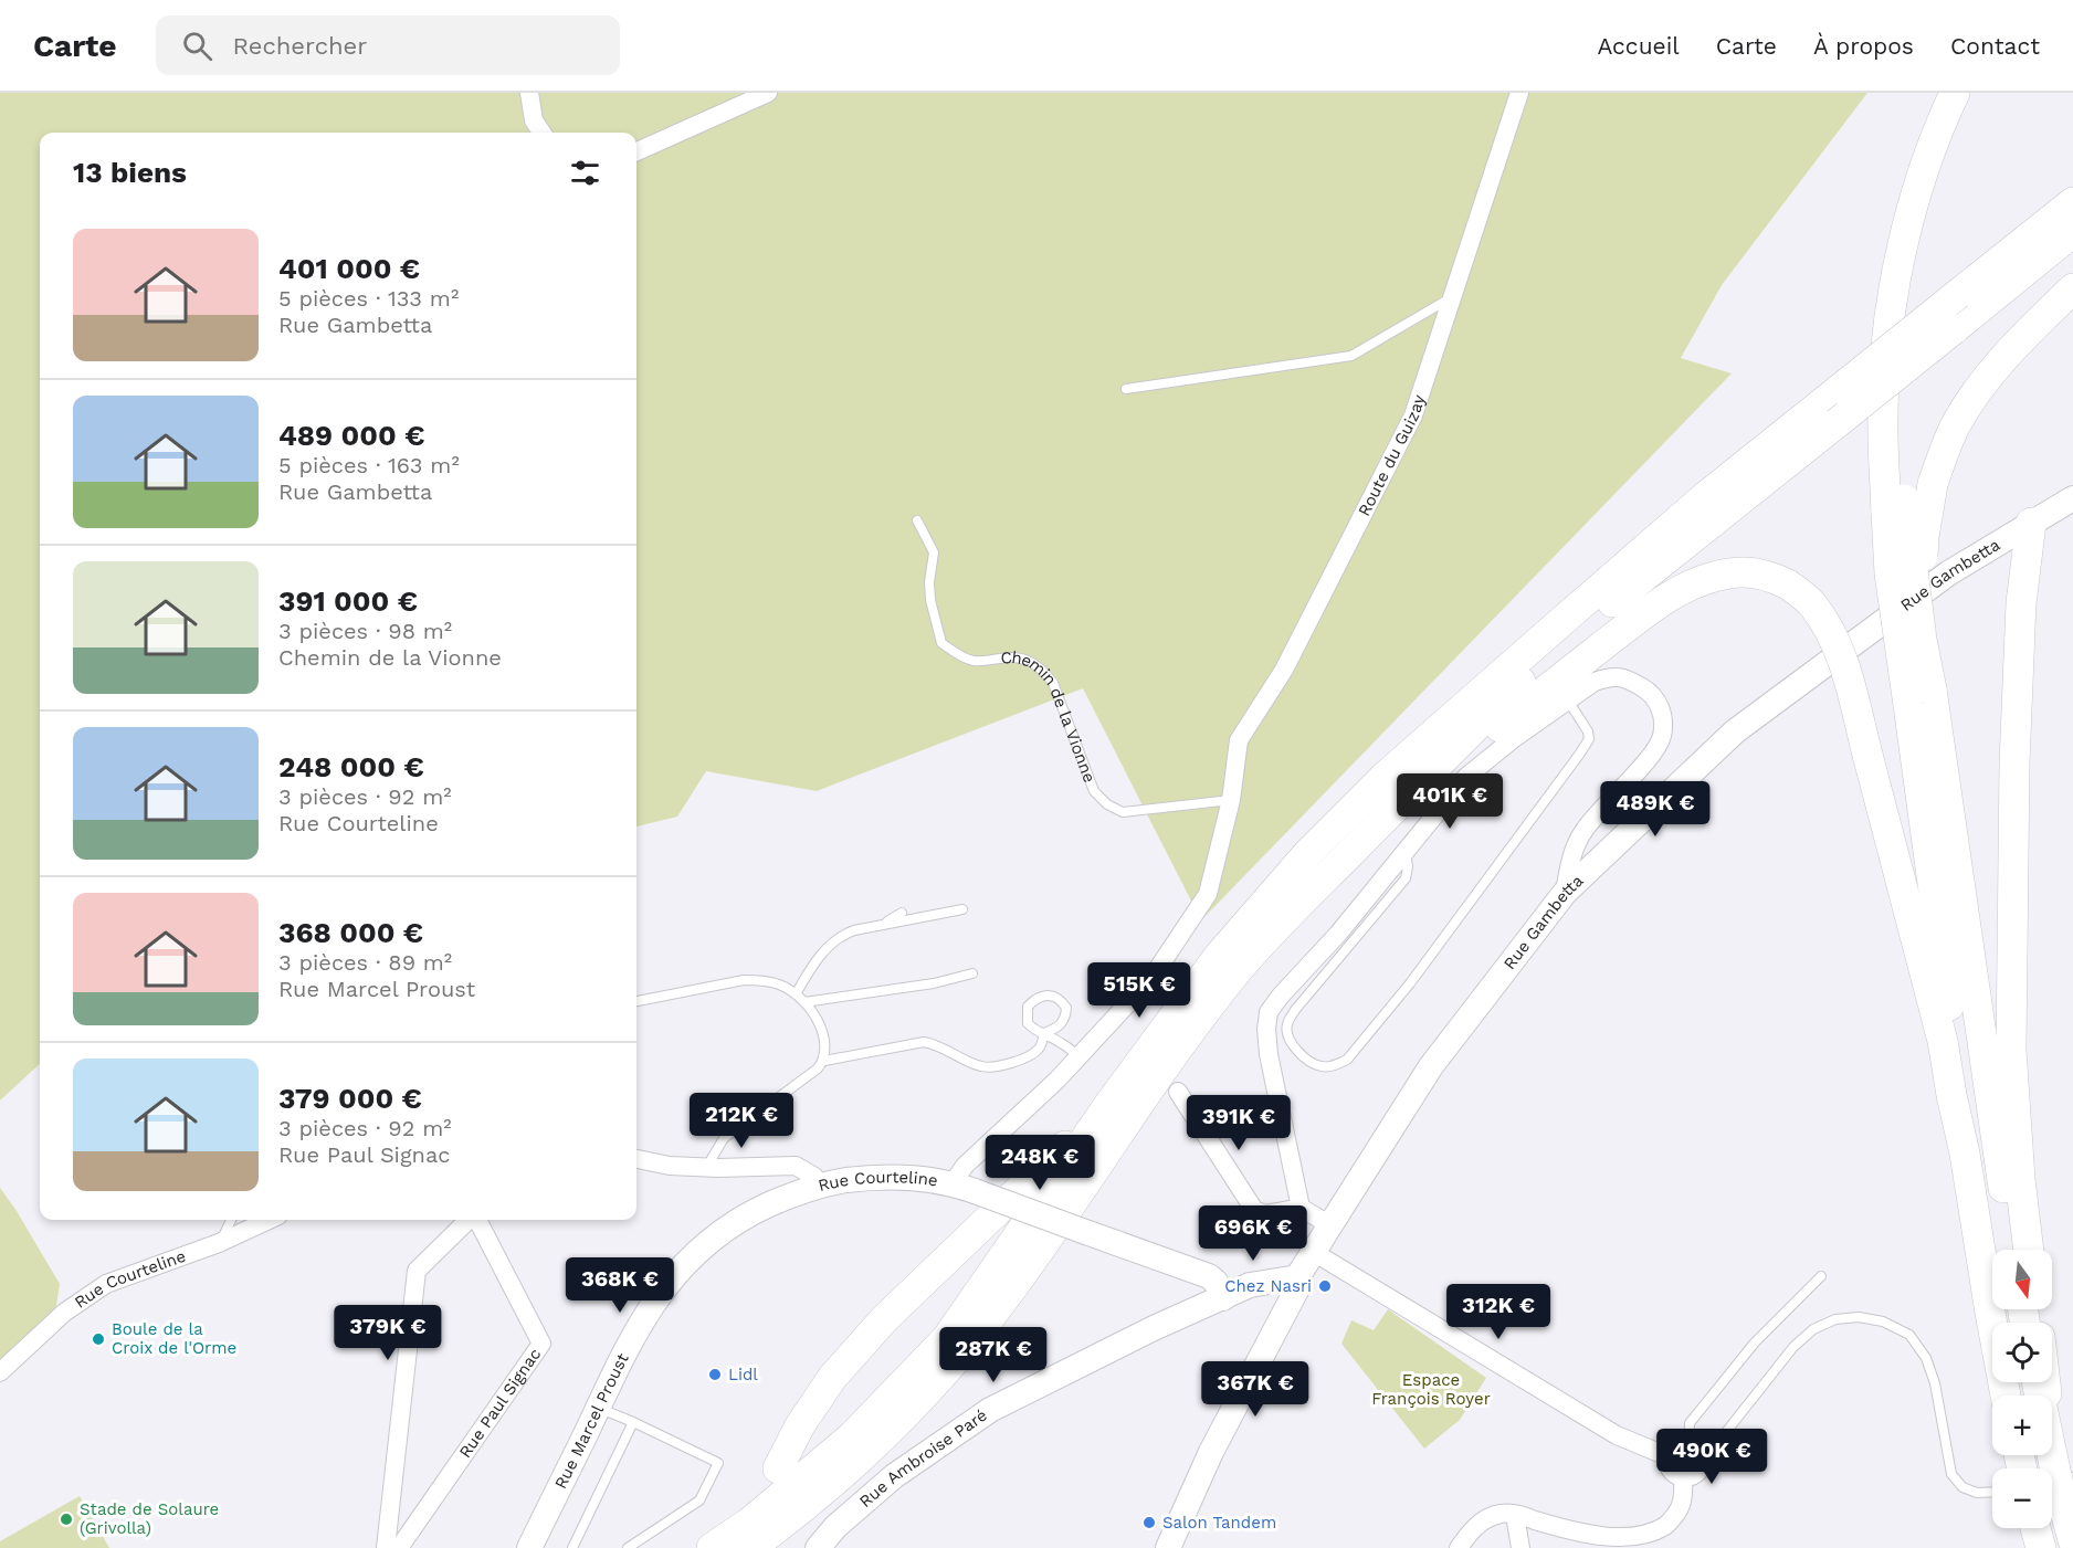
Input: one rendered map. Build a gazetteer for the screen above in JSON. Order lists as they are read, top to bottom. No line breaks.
{"streets":{"main road":["Rue Gambetta","Rue Courteline","Rue Marcel Proust","Rue Ambroise Paré"],"street":["Route du Guizay","Rue Paul Signac"],"lane":["Chemin de la Vionne"]},"crossings":[["Route du Guizay","Chemin de la Vionne"],["Route du Guizay","Rue Courteline"],["Rue Gambetta","Rue Ambroise Paré"],["Rue Courteline","Rue Marcel Proust"],["Rue Courteline","Rue Ambroise Paré"]],"parks":["Espace François Royer"],"places":["Chez Nasri","Boule de la Croix de l'Orme","Lidl","Stade de Solaure (Grivolla)","Salon Tandem"],"north":"bottom","page":{"header":"Carte","search":"Rechercher","nav":["Accueil","Carte","À propos","Contact"],"heading":"13 biens","list":[{"name":"401 000 €","note":"5 pièces · 133 m² · Rue Gambetta"},{"name":"489 000 €","note":"5 pièces · 163 m² · Rue Gambetta"},{"name":"391 000 €","note":"3 pièces · 98 m² · Chemin de la Vionne"},{"name":"248 000 €","note":"3 pièces · 92 m² · Rue Courteline"},{"name":"368 000 €","note":"3 pièces · 89 m² · Rue Marcel Proust"},{"name":"379 000 €","note":"3 pièces · 92 m² · Rue Paul Signac"}],"price":["401K €","489K €","515K €","212K €","391K €","248K €","696K €","368K €","312K €","379K €","287K €","367K €","490K €"],"map_buttons":["+","−"]}}
